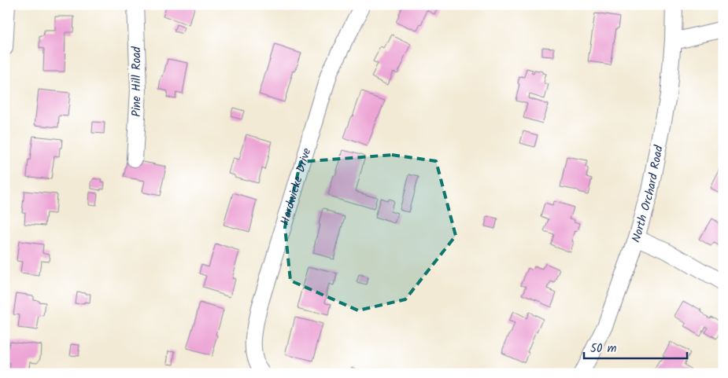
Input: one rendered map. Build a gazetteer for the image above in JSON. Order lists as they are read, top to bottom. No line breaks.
{"streets":{"street":["Pine Hill Road","Hardwicke Drive","North Orchard Road"]},"scale_bar":"50 m"}
